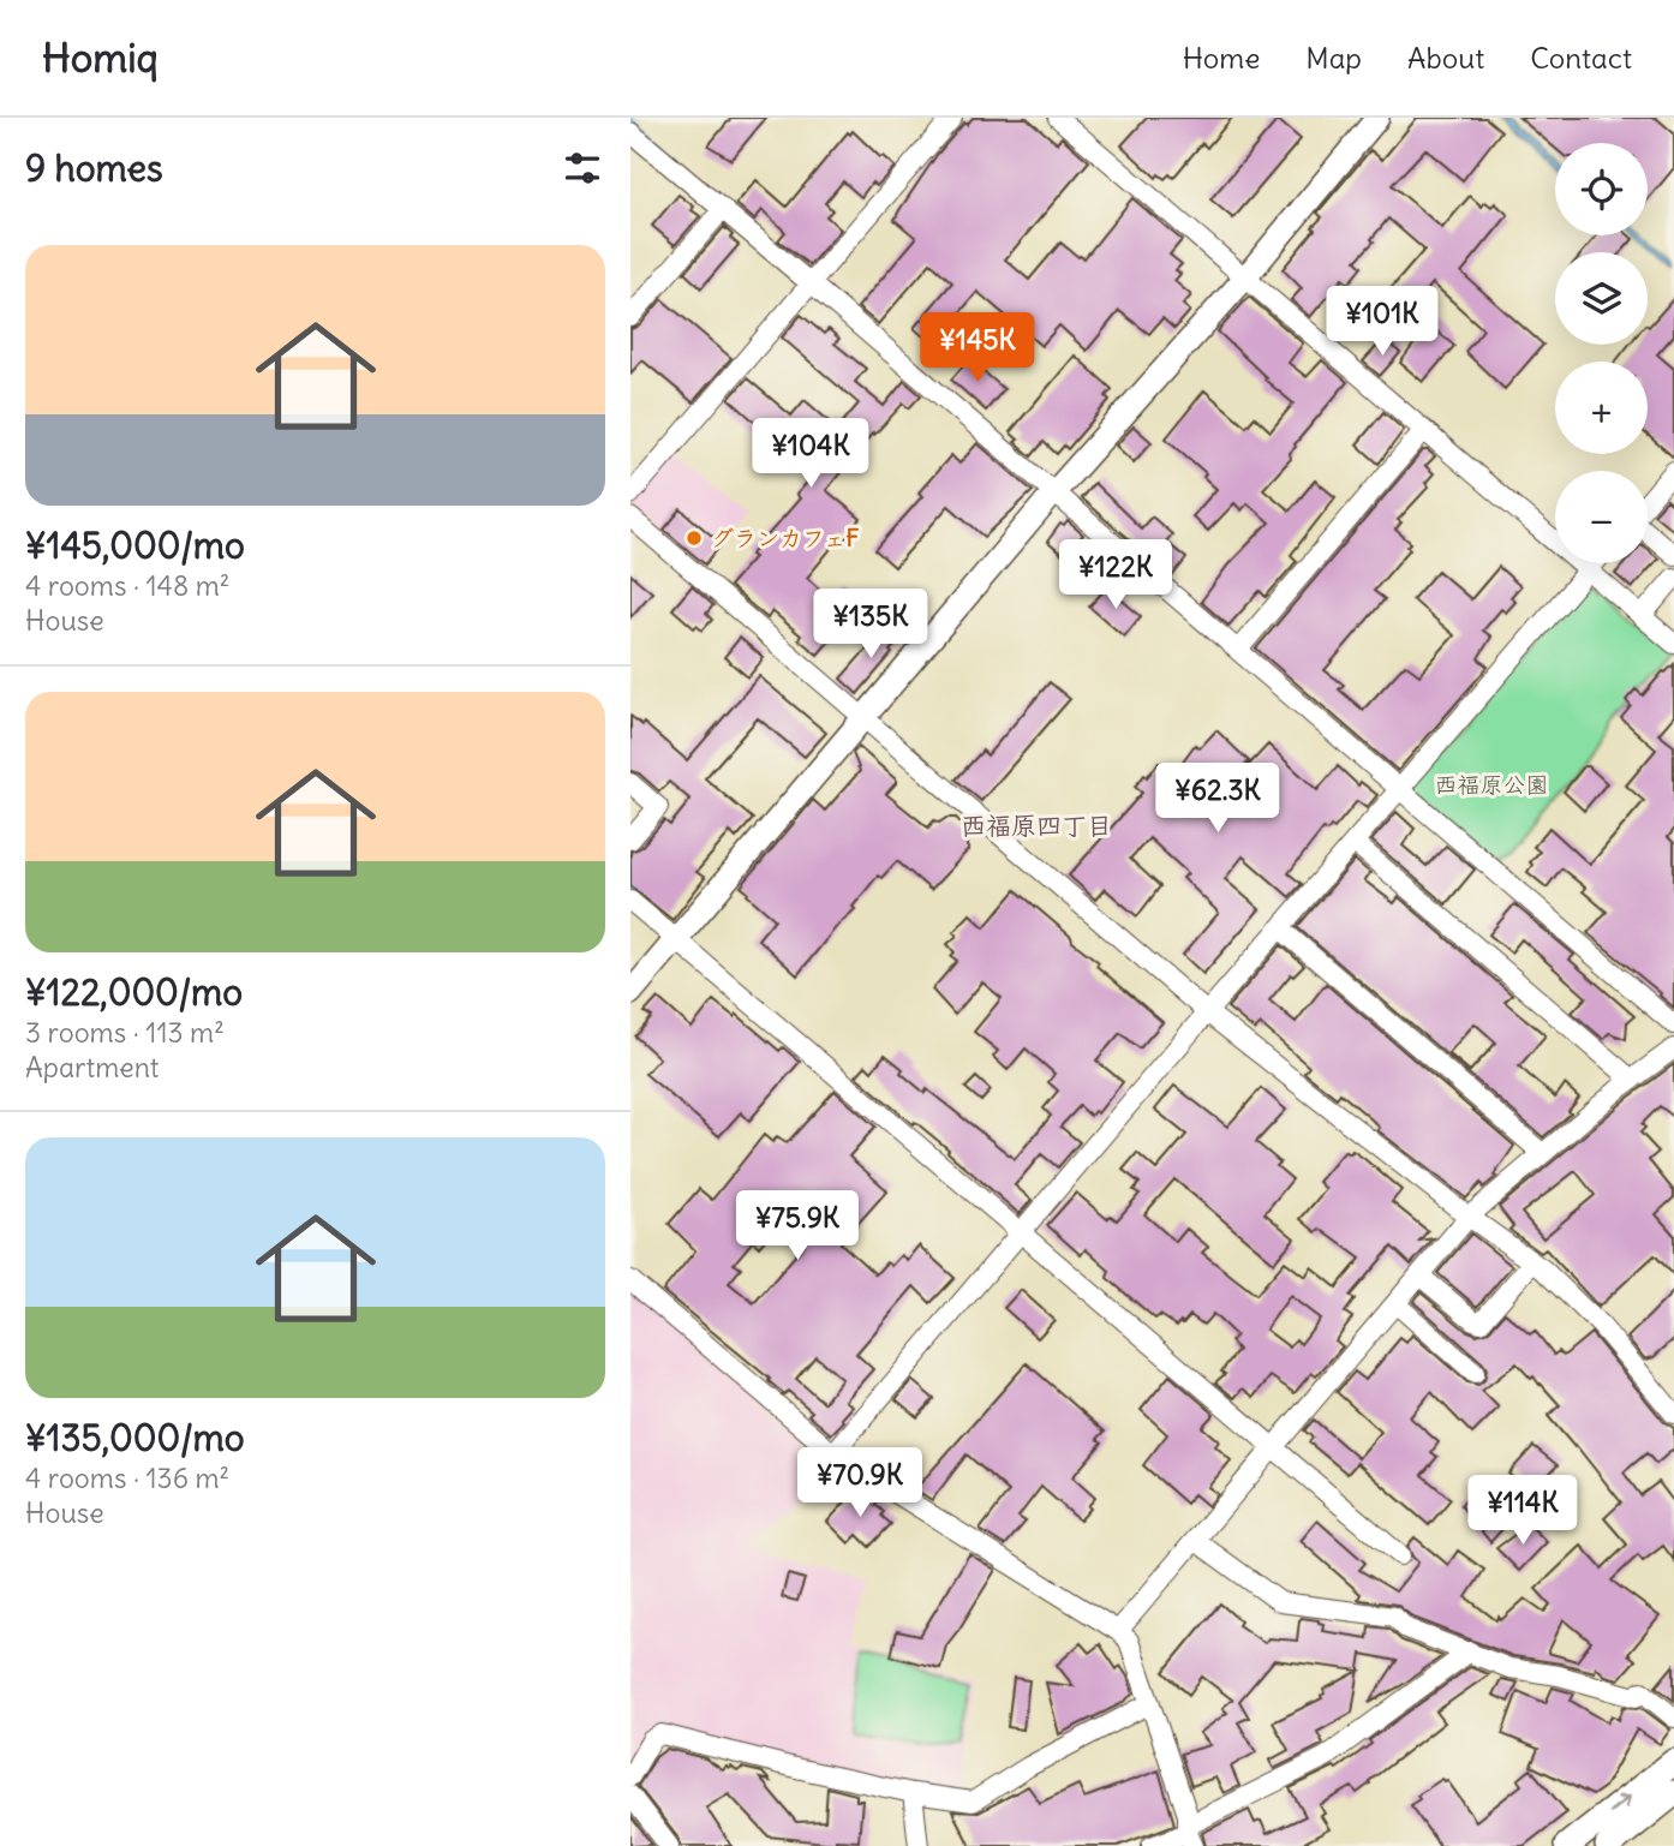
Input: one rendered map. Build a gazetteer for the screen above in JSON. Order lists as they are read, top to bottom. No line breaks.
{"districts":["西福原四丁目"],"parks":["西福原公園"],"places":["グランカフェF"],"page":{"header":"Homiq","nav":["Home","Map","About","Contact"],"heading":"9 homes","map_buttons":["+","−"],"list":[{"name":"¥145,000/mo","note":"4 rooms · 148 m² · House"},{"name":"¥122,000/mo","note":"3 rooms · 113 m² · Apartment"},{"name":"¥135,000/mo","note":"4 rooms · 136 m² · House"}],"price":["¥101K","¥145K","¥104K","¥122K","¥135K","¥62.3K","¥75.9K","¥70.9K","¥114K"]}}
